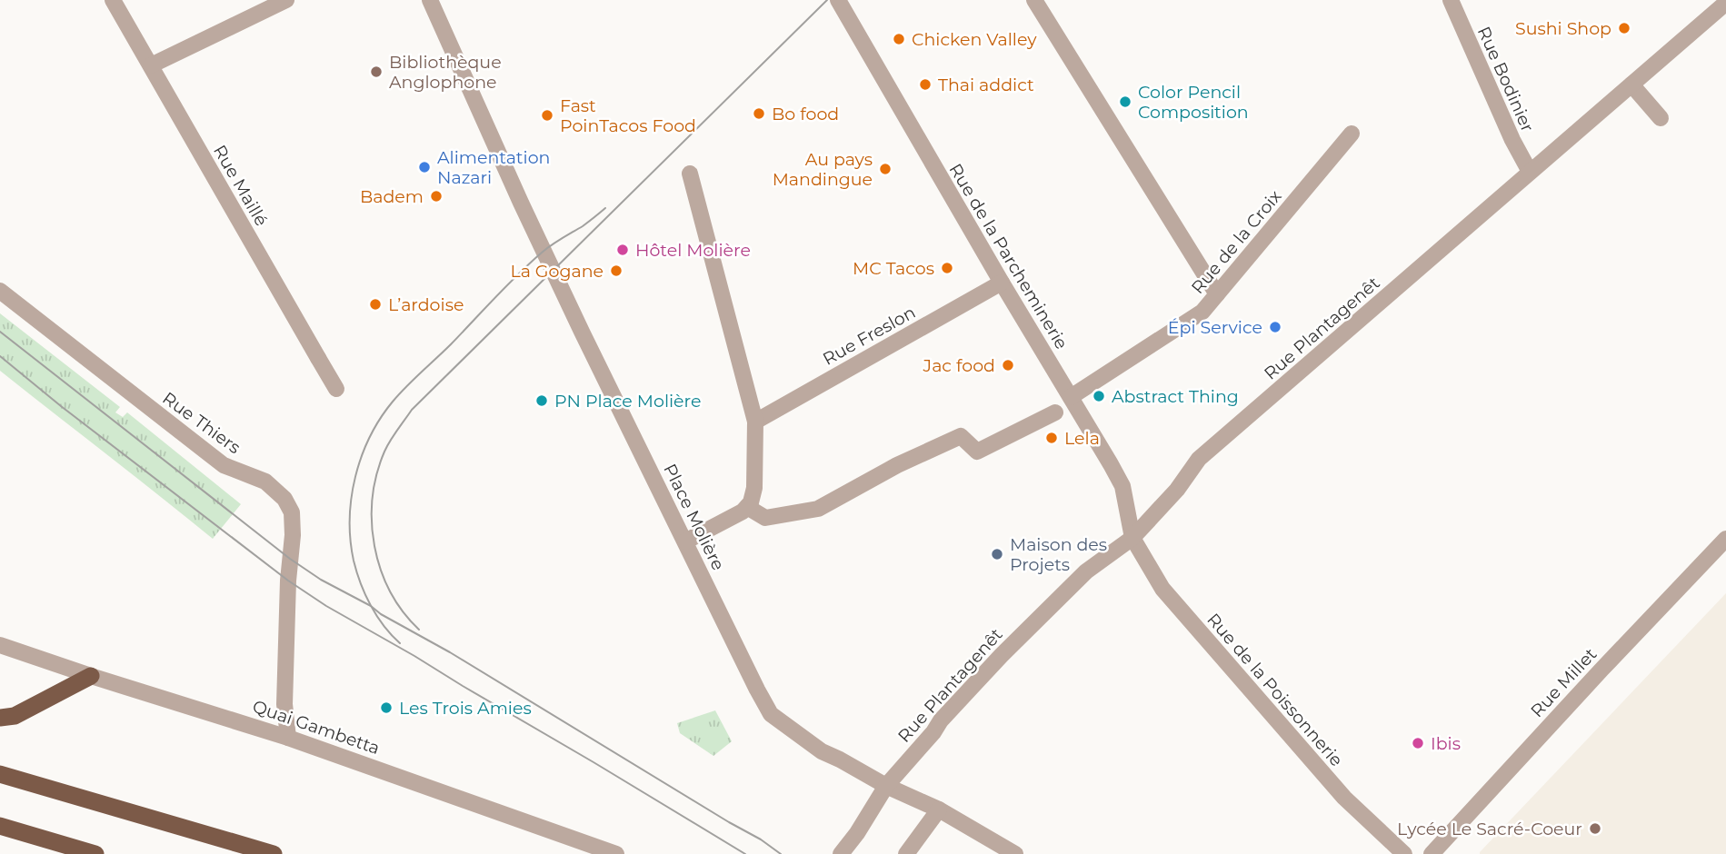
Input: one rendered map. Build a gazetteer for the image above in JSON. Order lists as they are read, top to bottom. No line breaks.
{"streets":{"street":["Rue Bodinier","Rue Maillé","Rue de la Croix","Rue de la Parcheminerie","Rue Plantagenêt","Rue Freslon","Rue Thiers","Place Molière","Rue Millet","Rue de la Poissonnerie","Quai Gambetta"]},"crossings":[["Rue Bodinier","Rue Plantagenêt"],["Rue de la Croix","Rue de la Parcheminerie"],["Rue de la Parcheminerie","Rue Plantagenêt"],["Rue de la Parcheminerie","Rue Freslon"],["Rue de la Parcheminerie","Rue de la Poissonnerie"],["Rue Plantagenêt","Place Molière"],["Rue Plantagenêt","Rue de la Poissonnerie"],["Rue Thiers","Quai Gambetta"]],"places":["Sushi Shop","Chicken Valley","Bibliothèque Anglophone","Thai addict","Color Pencil Composition","Bo food","Fast PoinTacos Food","Alimentation Nazari","Au pays Mandingue","Badem","Hôtel Molière","MC Tacos","La Gogane","L’ardoise","Épi Service","Jac food","Abstract Thing","PN Place Molière","Lela","Maison des Projets","Les Trois Amies","Ibis","Lycée Le Sacré-Coeur"]}
